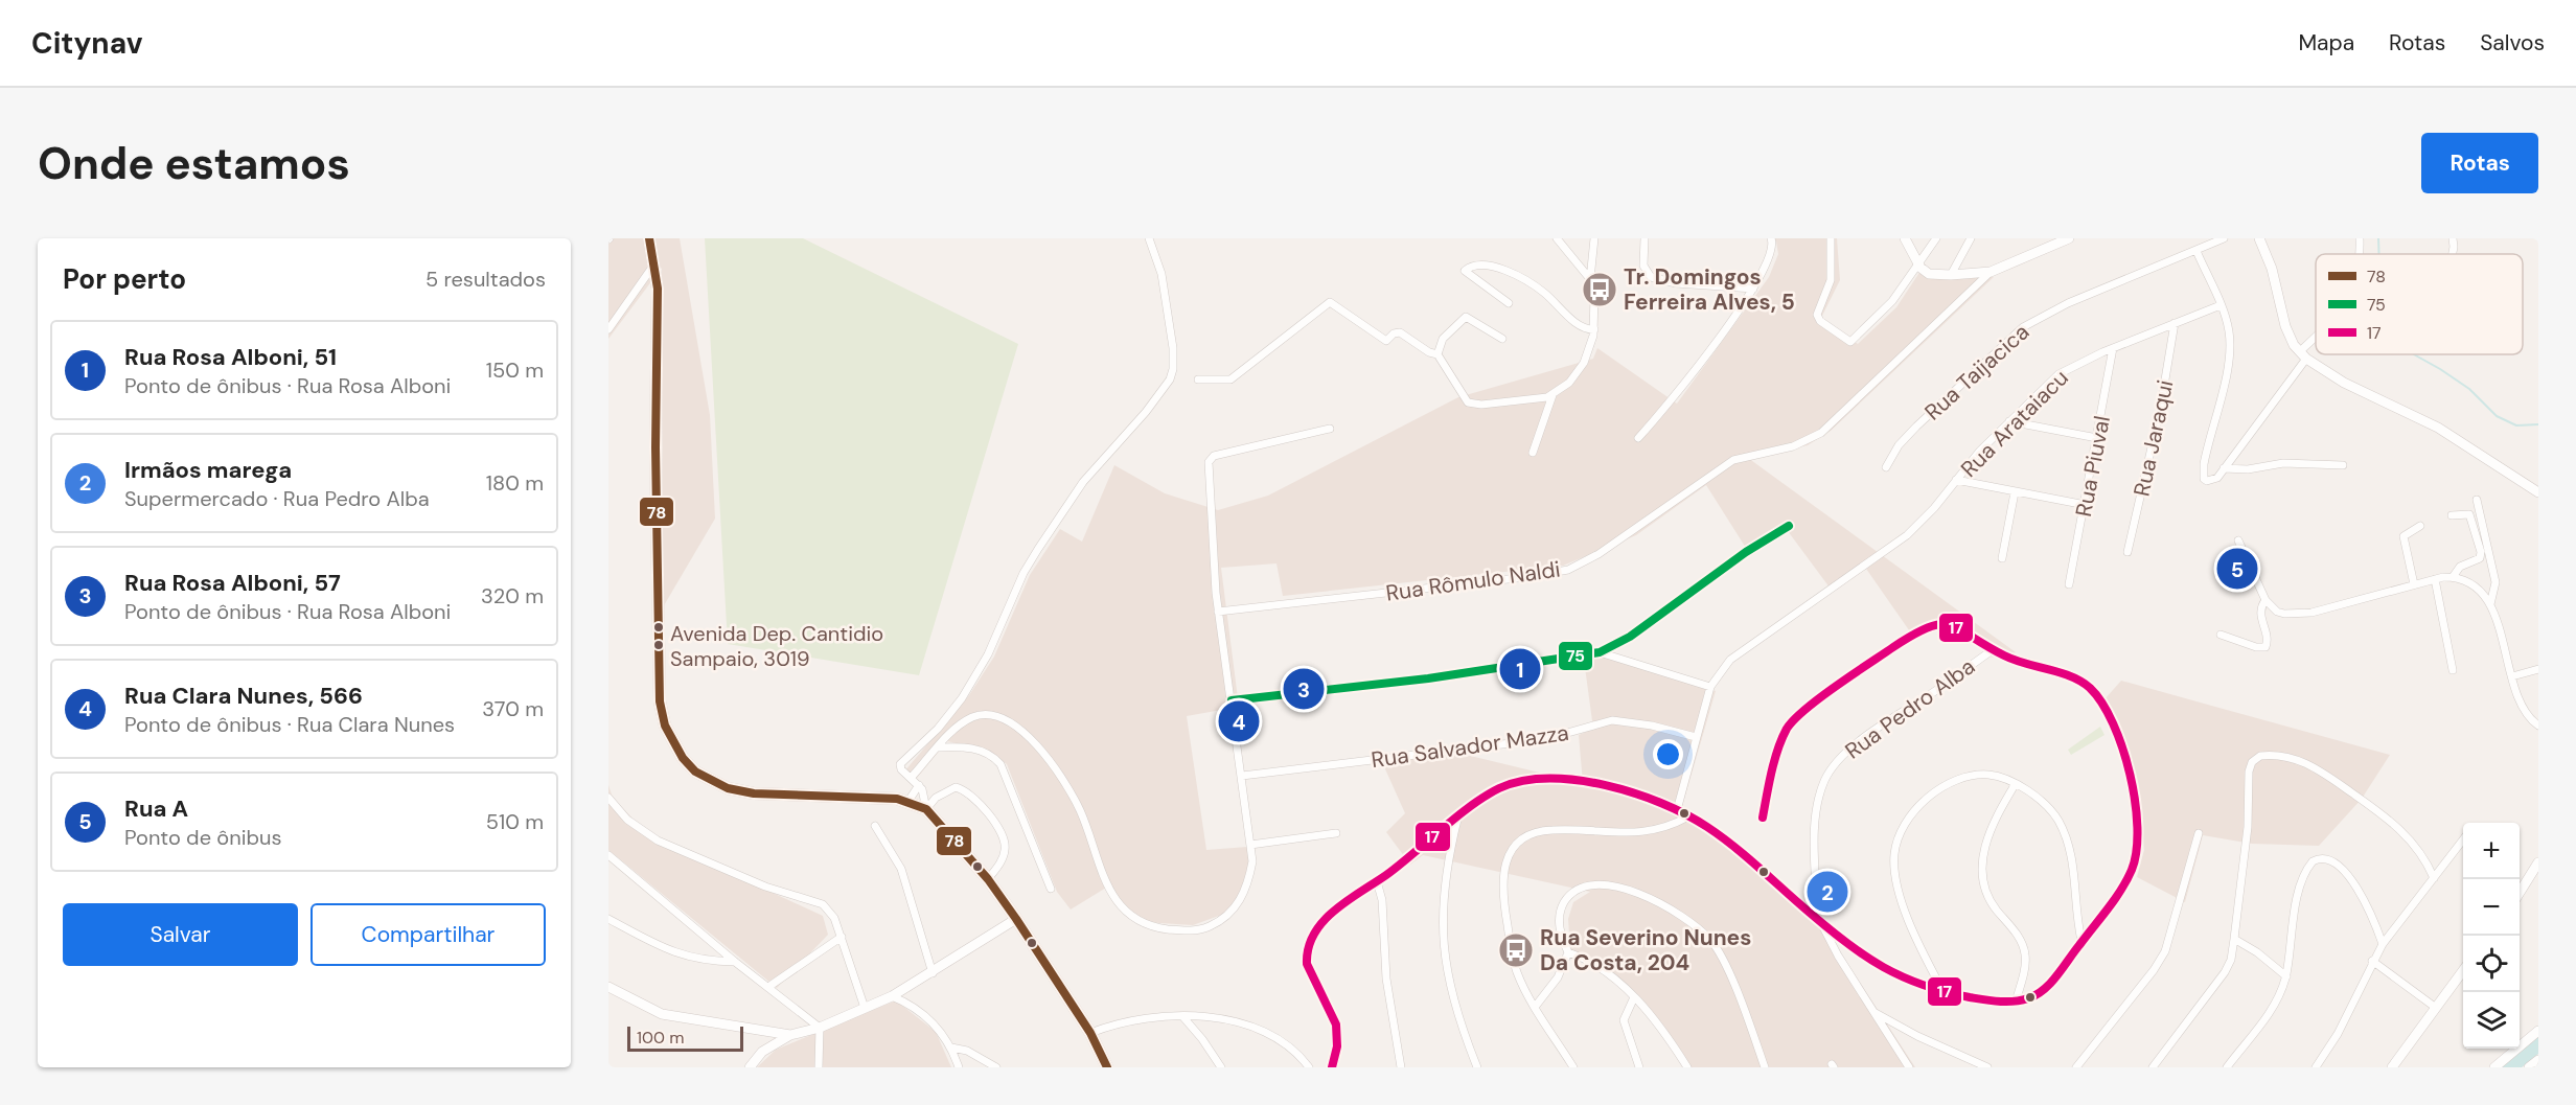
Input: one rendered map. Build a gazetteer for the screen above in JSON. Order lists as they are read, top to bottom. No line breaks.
{"streets":{"street":["Rua Taijacica","Rua Arataiacu","Rua Jaraqui","Rua Piuval","Rua Rômulo Naldi","Rua Pedro Alba","Rua Salvador Mazza"]},"crossings":[["Rua Arataiacu","Rua Jaraqui"],["Rua Arataiacu","Rua Piuval"],["Rua Arataiacu","Rua Salvador Mazza"]],"places":{"bus stop":["Tr. Domingos Ferreira Alves, 5","Rua Severino Nunes Da Costa, 204"],"other":["Avenida Dep. Cantidio Sampaio, 3019"]},"lines":["transit line 78","transit line 75","transit line 17"],"legend":["78","75","17"],"scale_bar":"100 m","page":{"header":"Citynav","nav":["Mapa","Rotas","Salvos"],"buttons":["Rotas",["Salvar","Compartilhar"]],"title":"Onde estamos","heading":["Por perto","5 resultados"],"list":[{"mark":"1","name":"Rua Rosa Alboni, 51","note":"Ponto de ônibus · Rua Rosa Alboni","value":"150 m"},{"mark":"2","name":"Irmãos marega","note":"Supermercado · Rua Pedro Alba","value":"180 m"},{"mark":"3","name":"Rua Rosa Alboni, 57","note":"Ponto de ônibus · Rua Rosa Alboni","value":"320 m"},{"mark":"4","name":"Rua Clara Nunes, 566","note":"Ponto de ônibus · Rua Clara Nunes","value":"370 m"},{"mark":"5","name":"Rua A","note":"Ponto de ônibus","value":"510 m"}],"pins":["5","1","3","4","2"],"map_buttons":["+","−"],"scale":"100 m"}}
